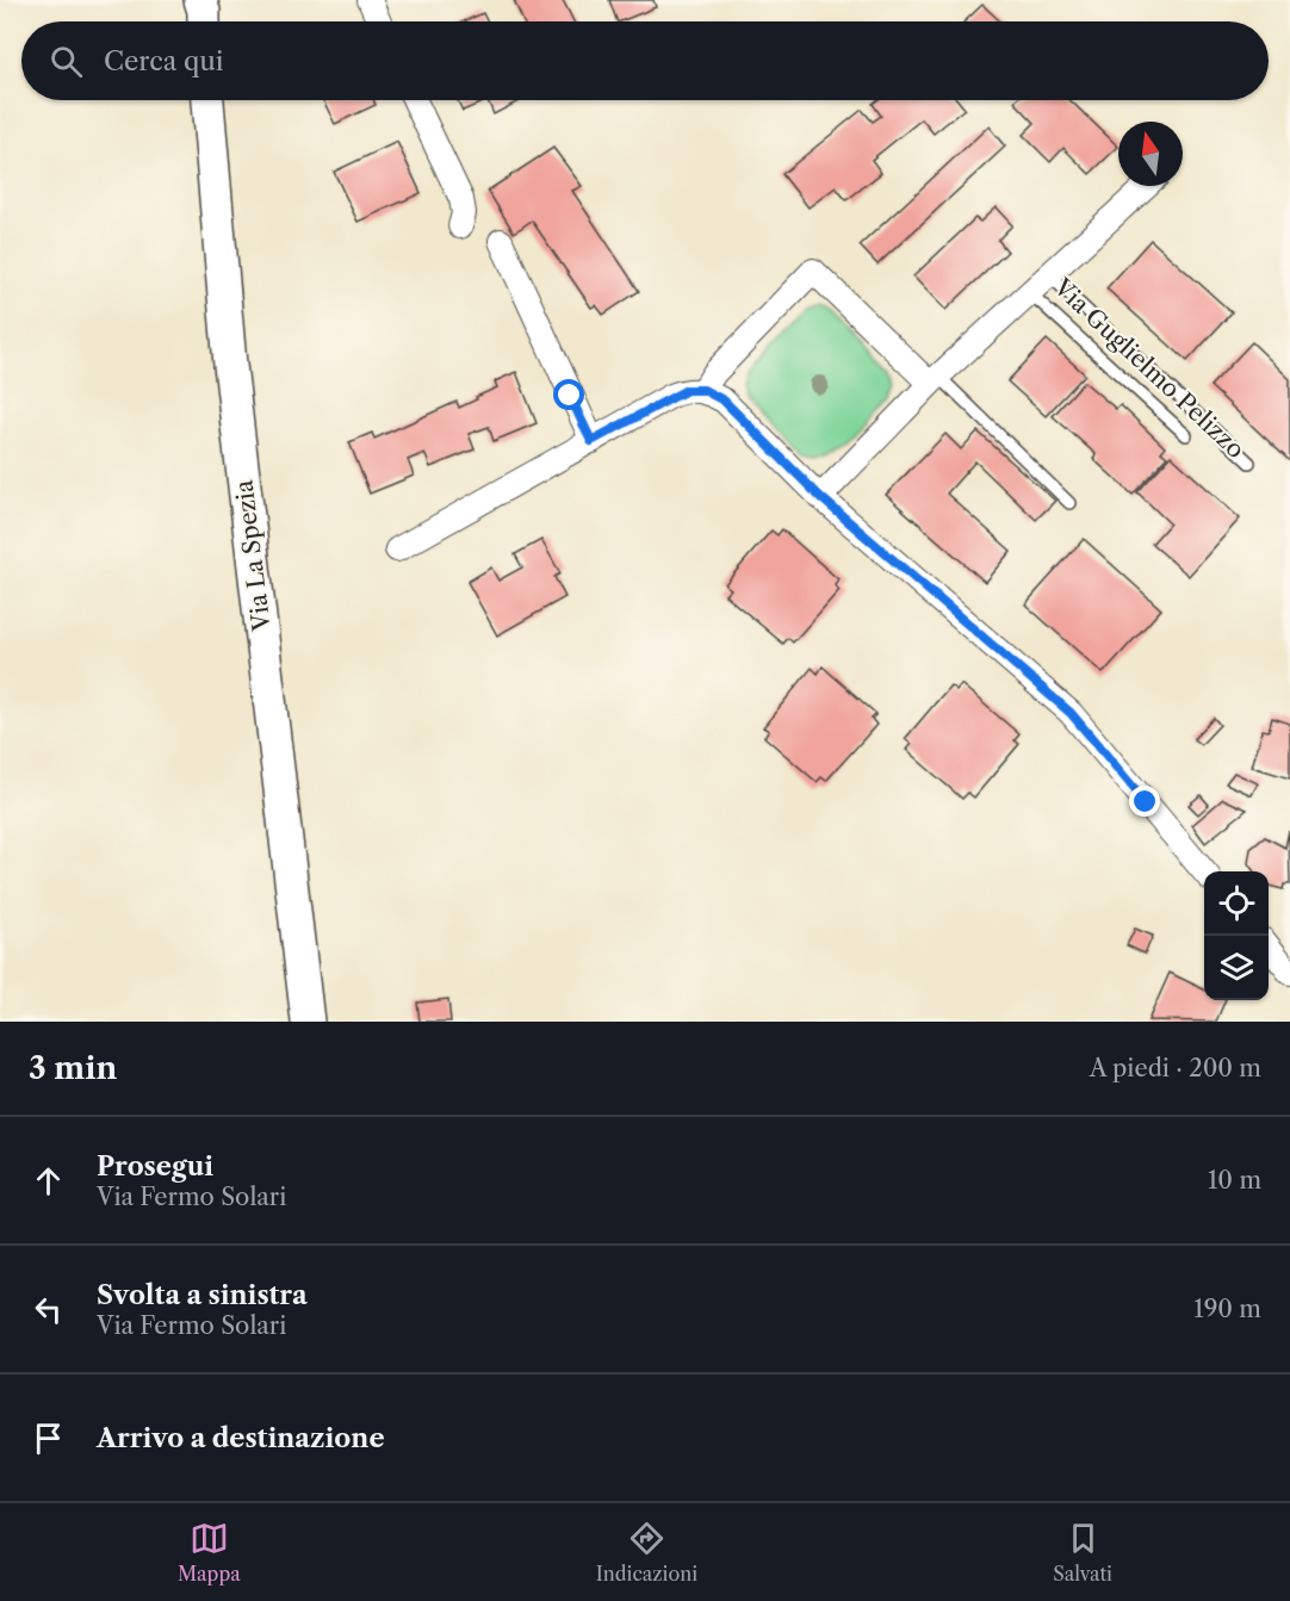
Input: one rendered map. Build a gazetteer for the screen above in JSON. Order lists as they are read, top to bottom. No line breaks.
{"streets":{"main road":["Via La Spezia"],"street":["Via Guglielmo Pelizzo"]},"north":"top","page":{"search":"Cerca qui","heading":["3 min","A piedi · 200 m"],"list":[["Prosegui","Via Fermo Solari","10 m"],["Svolta a sinistra","Via Fermo Solari","190 m"],"Arrivo a destinazione"],"nav":["Mappa","Indicazioni","Salvati"]}}
